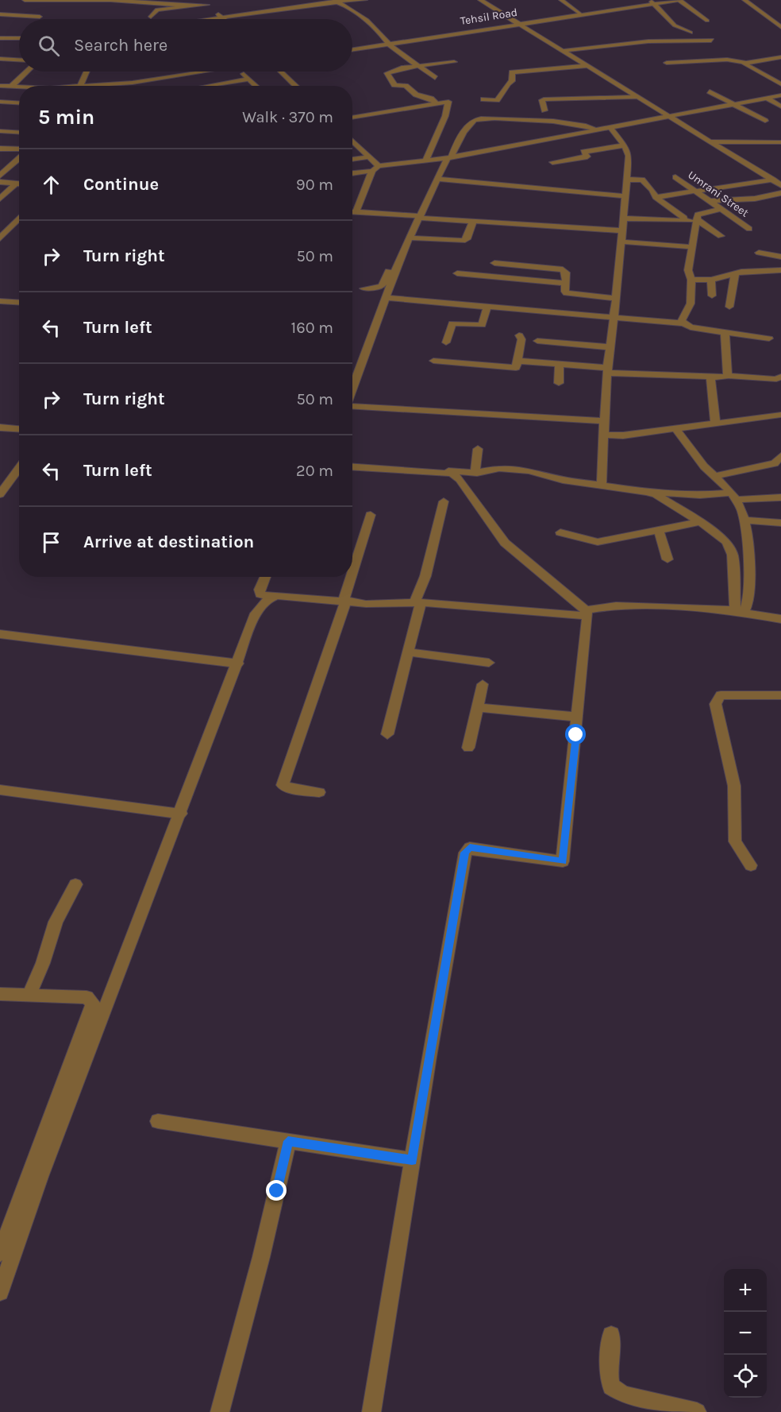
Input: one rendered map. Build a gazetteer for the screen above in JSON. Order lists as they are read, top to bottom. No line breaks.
{"streets":{"street":["Tehsil Road","Umrani Street"]},"page":{"search":"Search here","heading":["5 min","Walk · 370 m"],"list":[["Continue","90 m"],["Turn right","50 m"],["Turn left","160 m"],["Turn right","50 m"],["Turn left","20 m"],"Arrive at destination"],"map_buttons":["+","−"]}}
